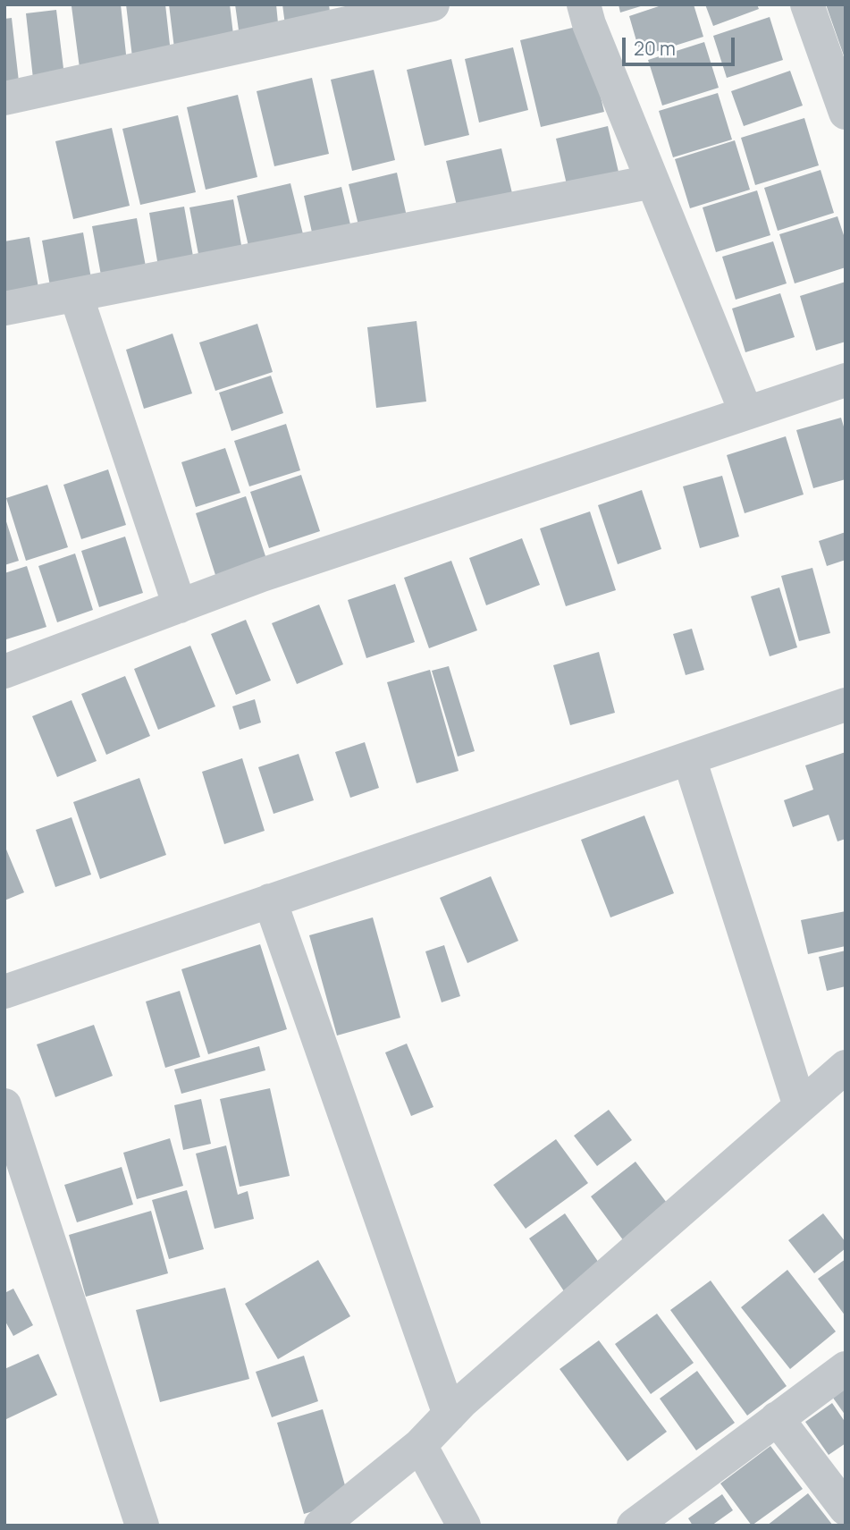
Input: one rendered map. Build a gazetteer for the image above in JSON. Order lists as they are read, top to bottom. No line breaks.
{"scale_bar":"20 m"}
